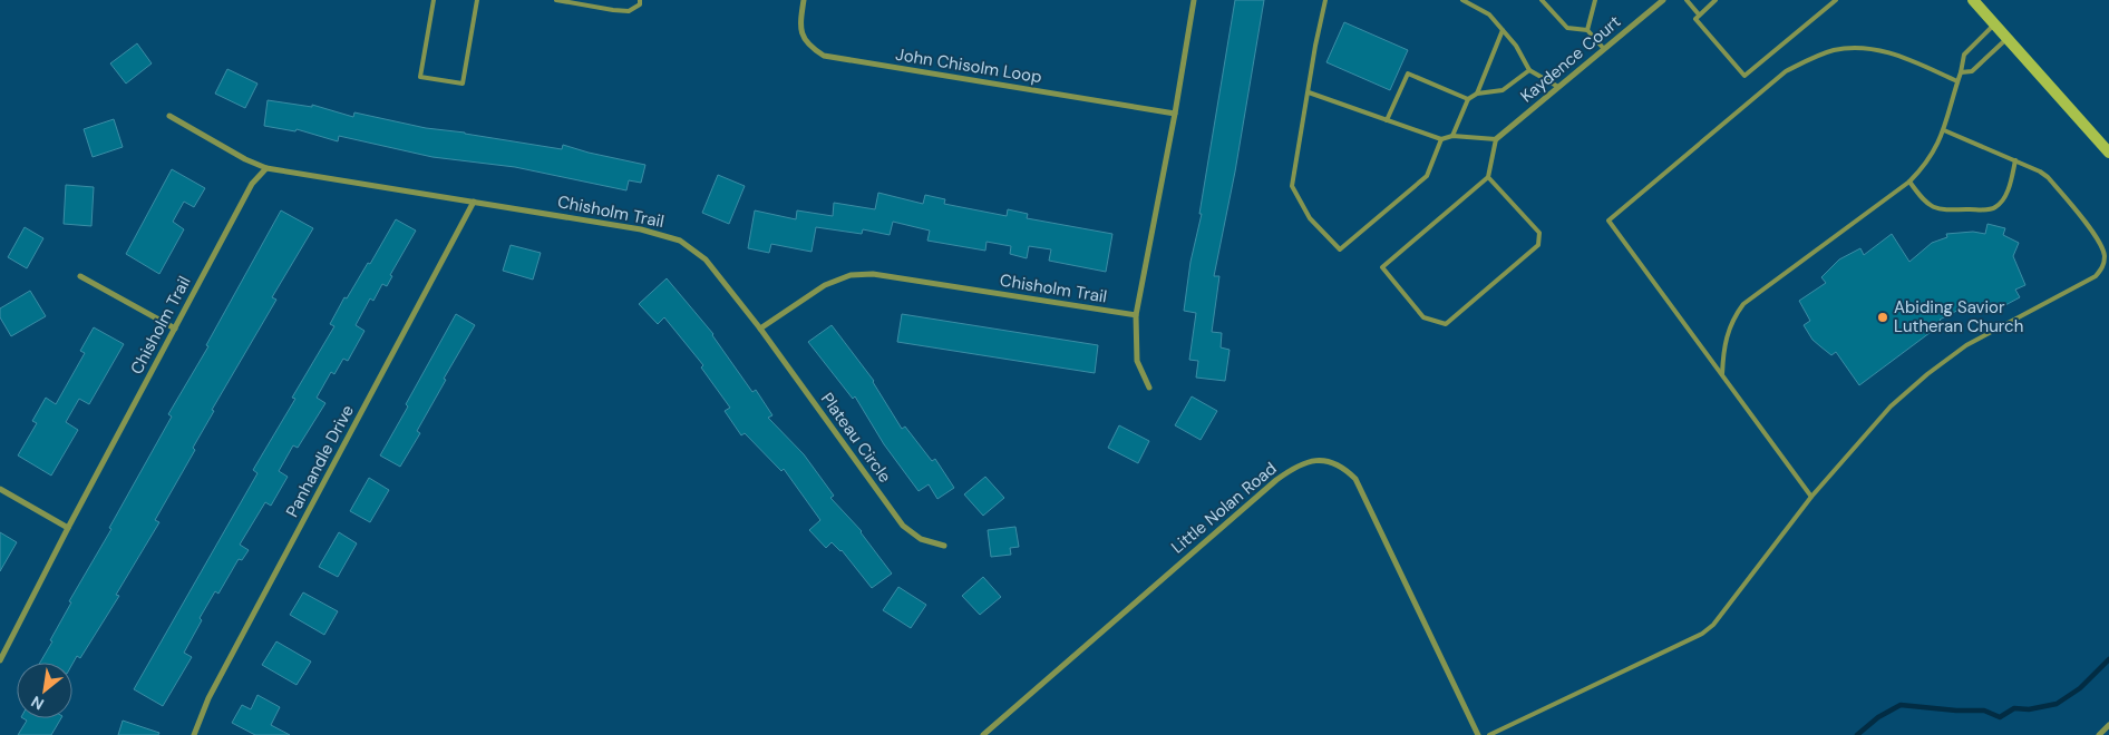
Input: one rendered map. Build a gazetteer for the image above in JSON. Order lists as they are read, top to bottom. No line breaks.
{"streets":{"street":["Kaydence Court","John Chisolm Loop","Chisholm Trail","Plateau Circle","Panhandle Drive","Little Nolan Road"]},"crossings":[["Chisholm Trail","Plateau Circle"],["Chisholm Trail","Panhandle Drive"]],"places":["Abiding Savior Lutheran Church"],"north":"bottom left"}
